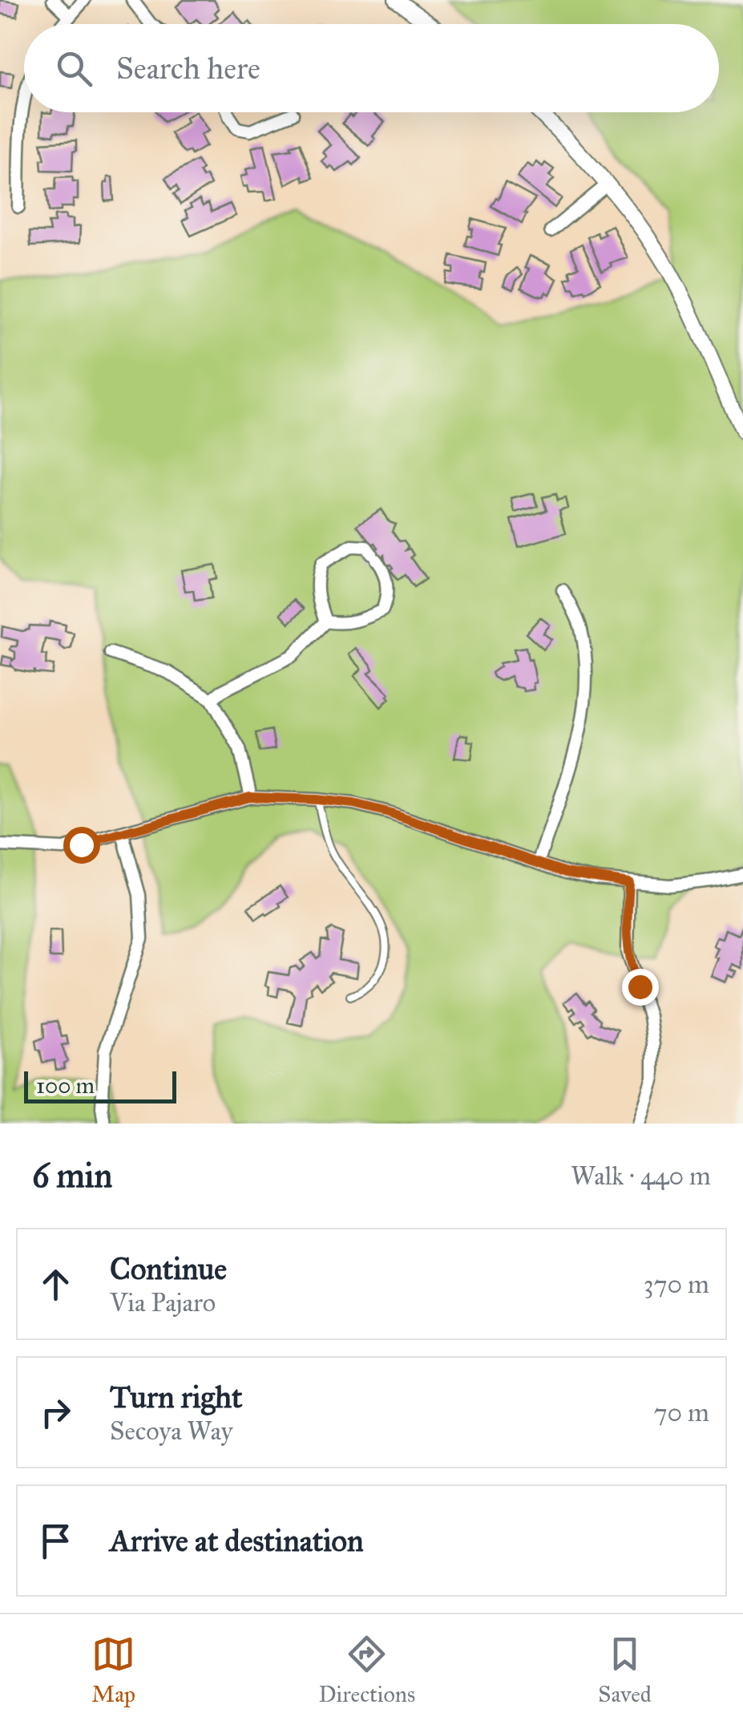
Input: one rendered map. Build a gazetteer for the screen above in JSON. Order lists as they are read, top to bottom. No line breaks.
{"scale_bar":"100 m","page":{"search":"Search here","scale":"100 m","heading":["6 min","Walk · 440 m"],"list":[["Continue","Via Pajaro","370 m"],["Turn right","Secoya Way","70 m"],"Arrive at destination"],"nav":["Map","Directions","Saved"]}}
